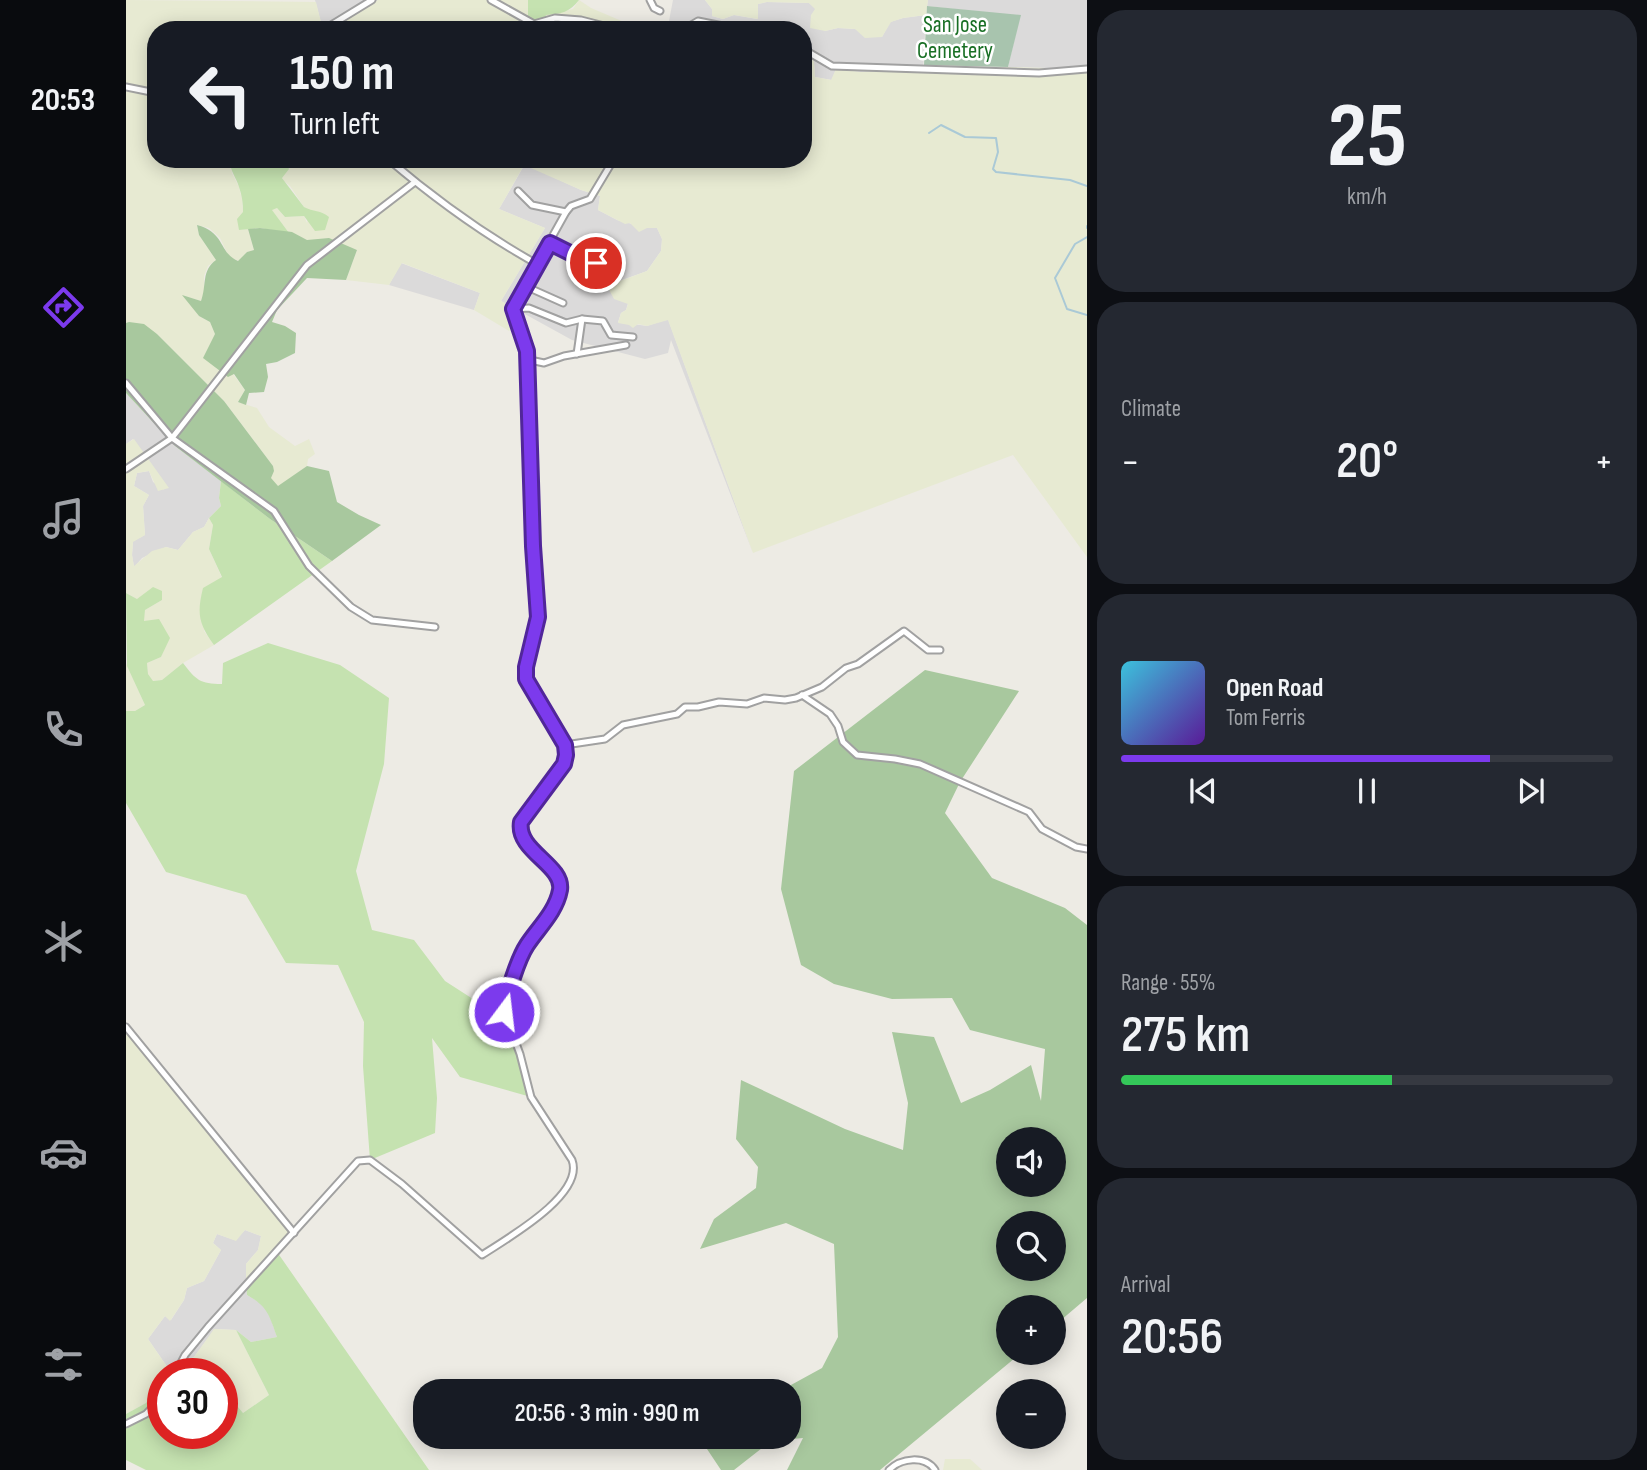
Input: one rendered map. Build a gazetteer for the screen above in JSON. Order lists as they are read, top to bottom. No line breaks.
{"parks":["San Jose Cemetery"],"page":{"tabs":"20:53","tile":[["25","km/h"],"Climate",["Range · 55%","275 km"],["Arrival","20:56"]],"turn":["150 m","Turn left"],"heat":["−","20°","+"],"song":["Open Road","Tom Ferris"],"map_buttons":["+","−"],"limit":"30","trip":"20:56 · 3 min · 990 m"}}
